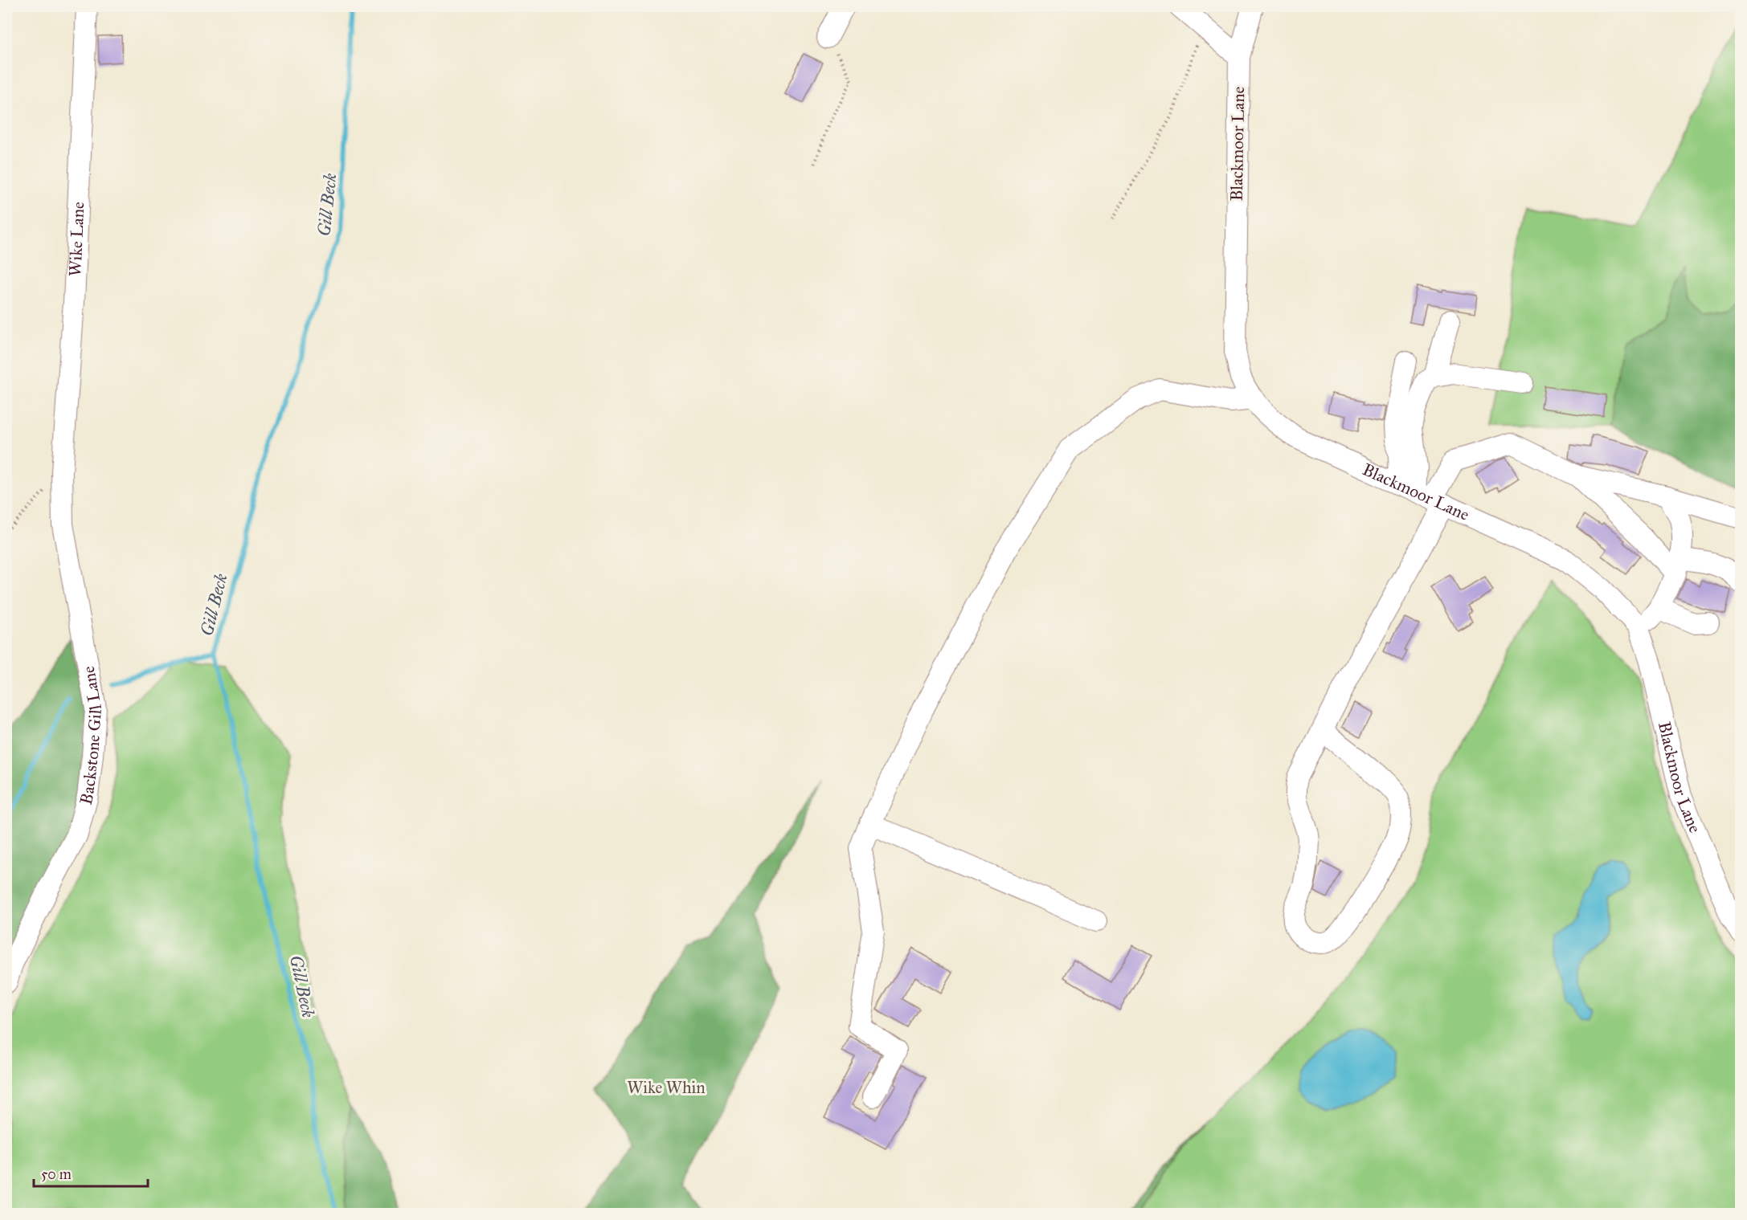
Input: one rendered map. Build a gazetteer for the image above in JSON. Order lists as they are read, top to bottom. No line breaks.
{"streets":{"street":["Blackmoor Lane","Wike Lane","Backstone Gill Lane"]},"crossings":[["Wike Lane","Backstone Gill Lane"]],"water":["Gill Beck"],"parks":["Wike Whin"],"scale_bar":"50 m"}
